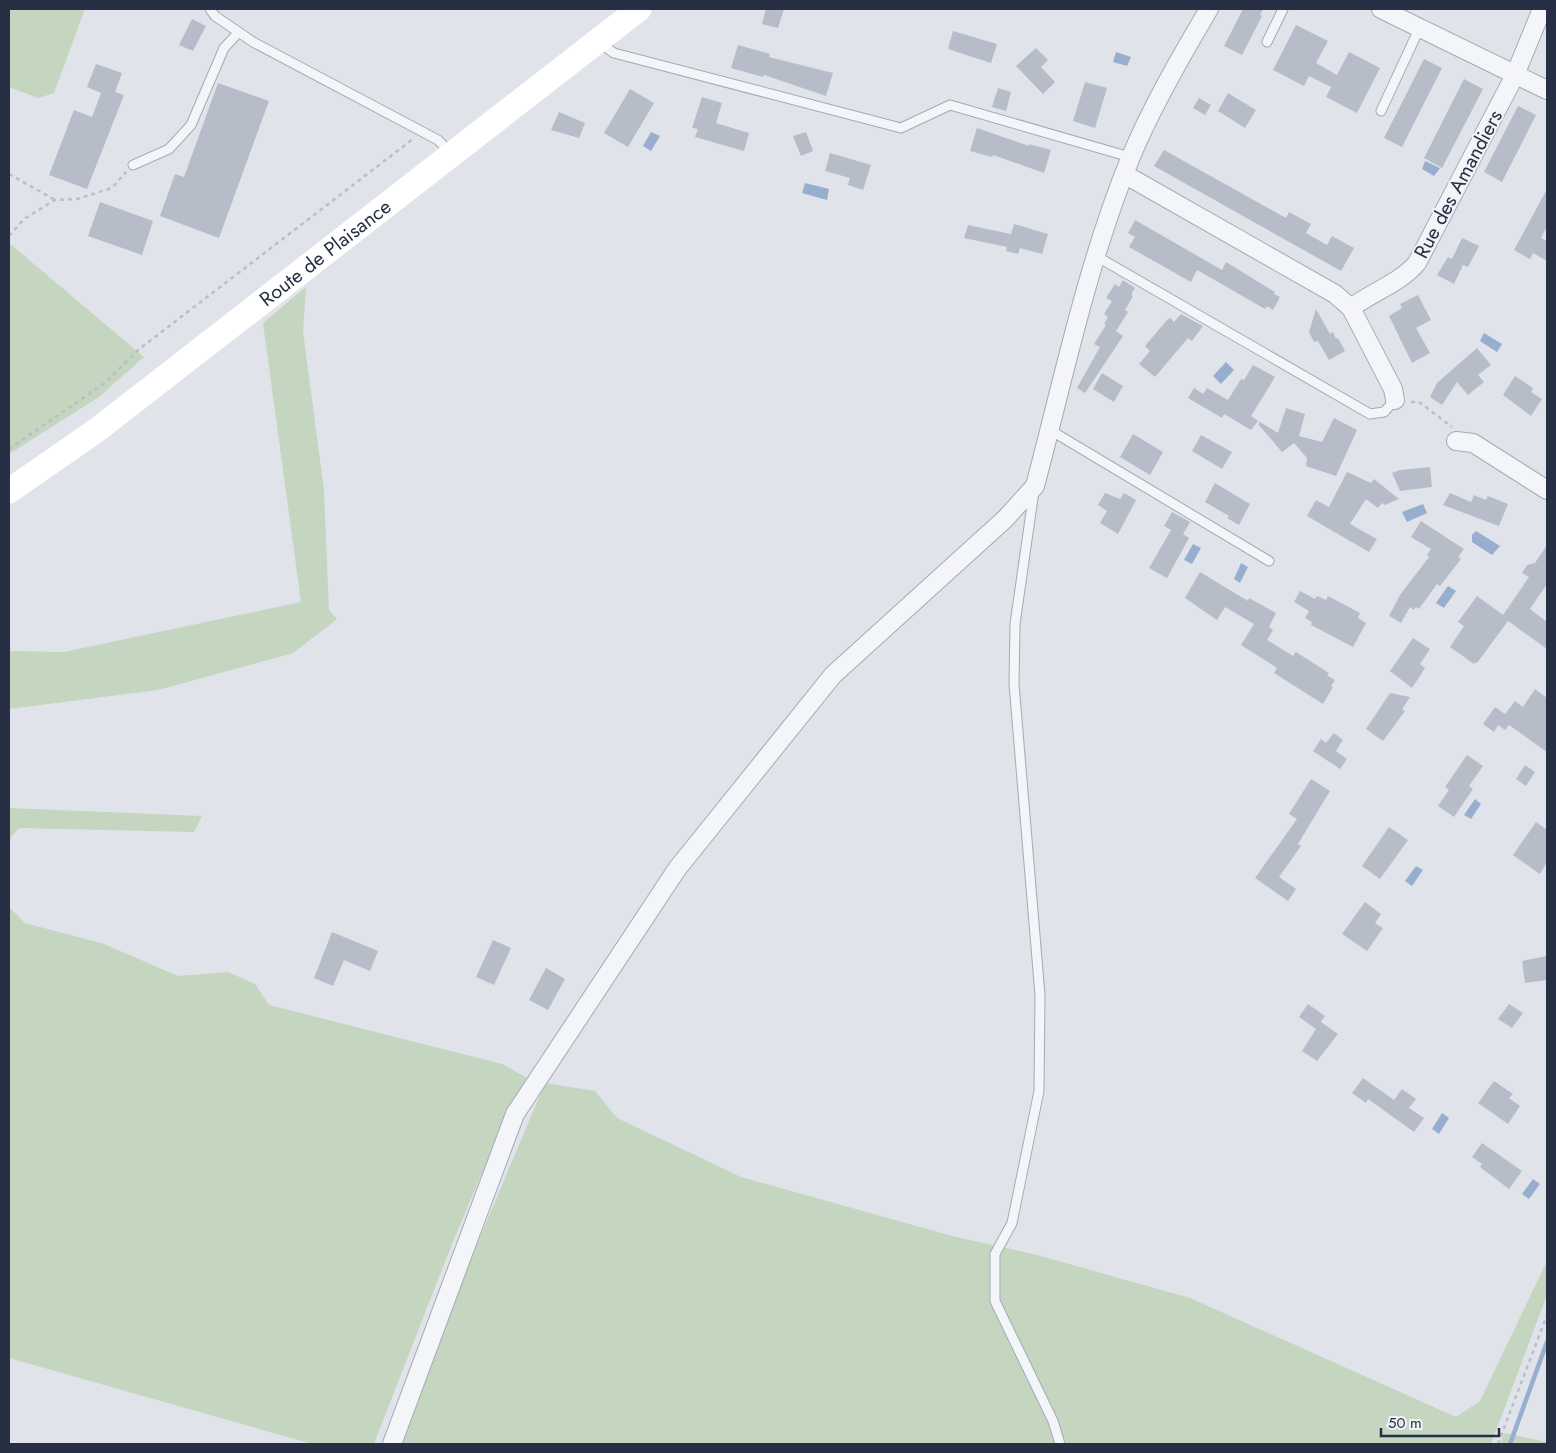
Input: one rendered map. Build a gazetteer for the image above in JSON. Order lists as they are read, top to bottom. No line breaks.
{"streets":{"main road":["Route de Plaisance"],"street":["Rue des Amandiers"]},"scale_bar":"50 m"}
